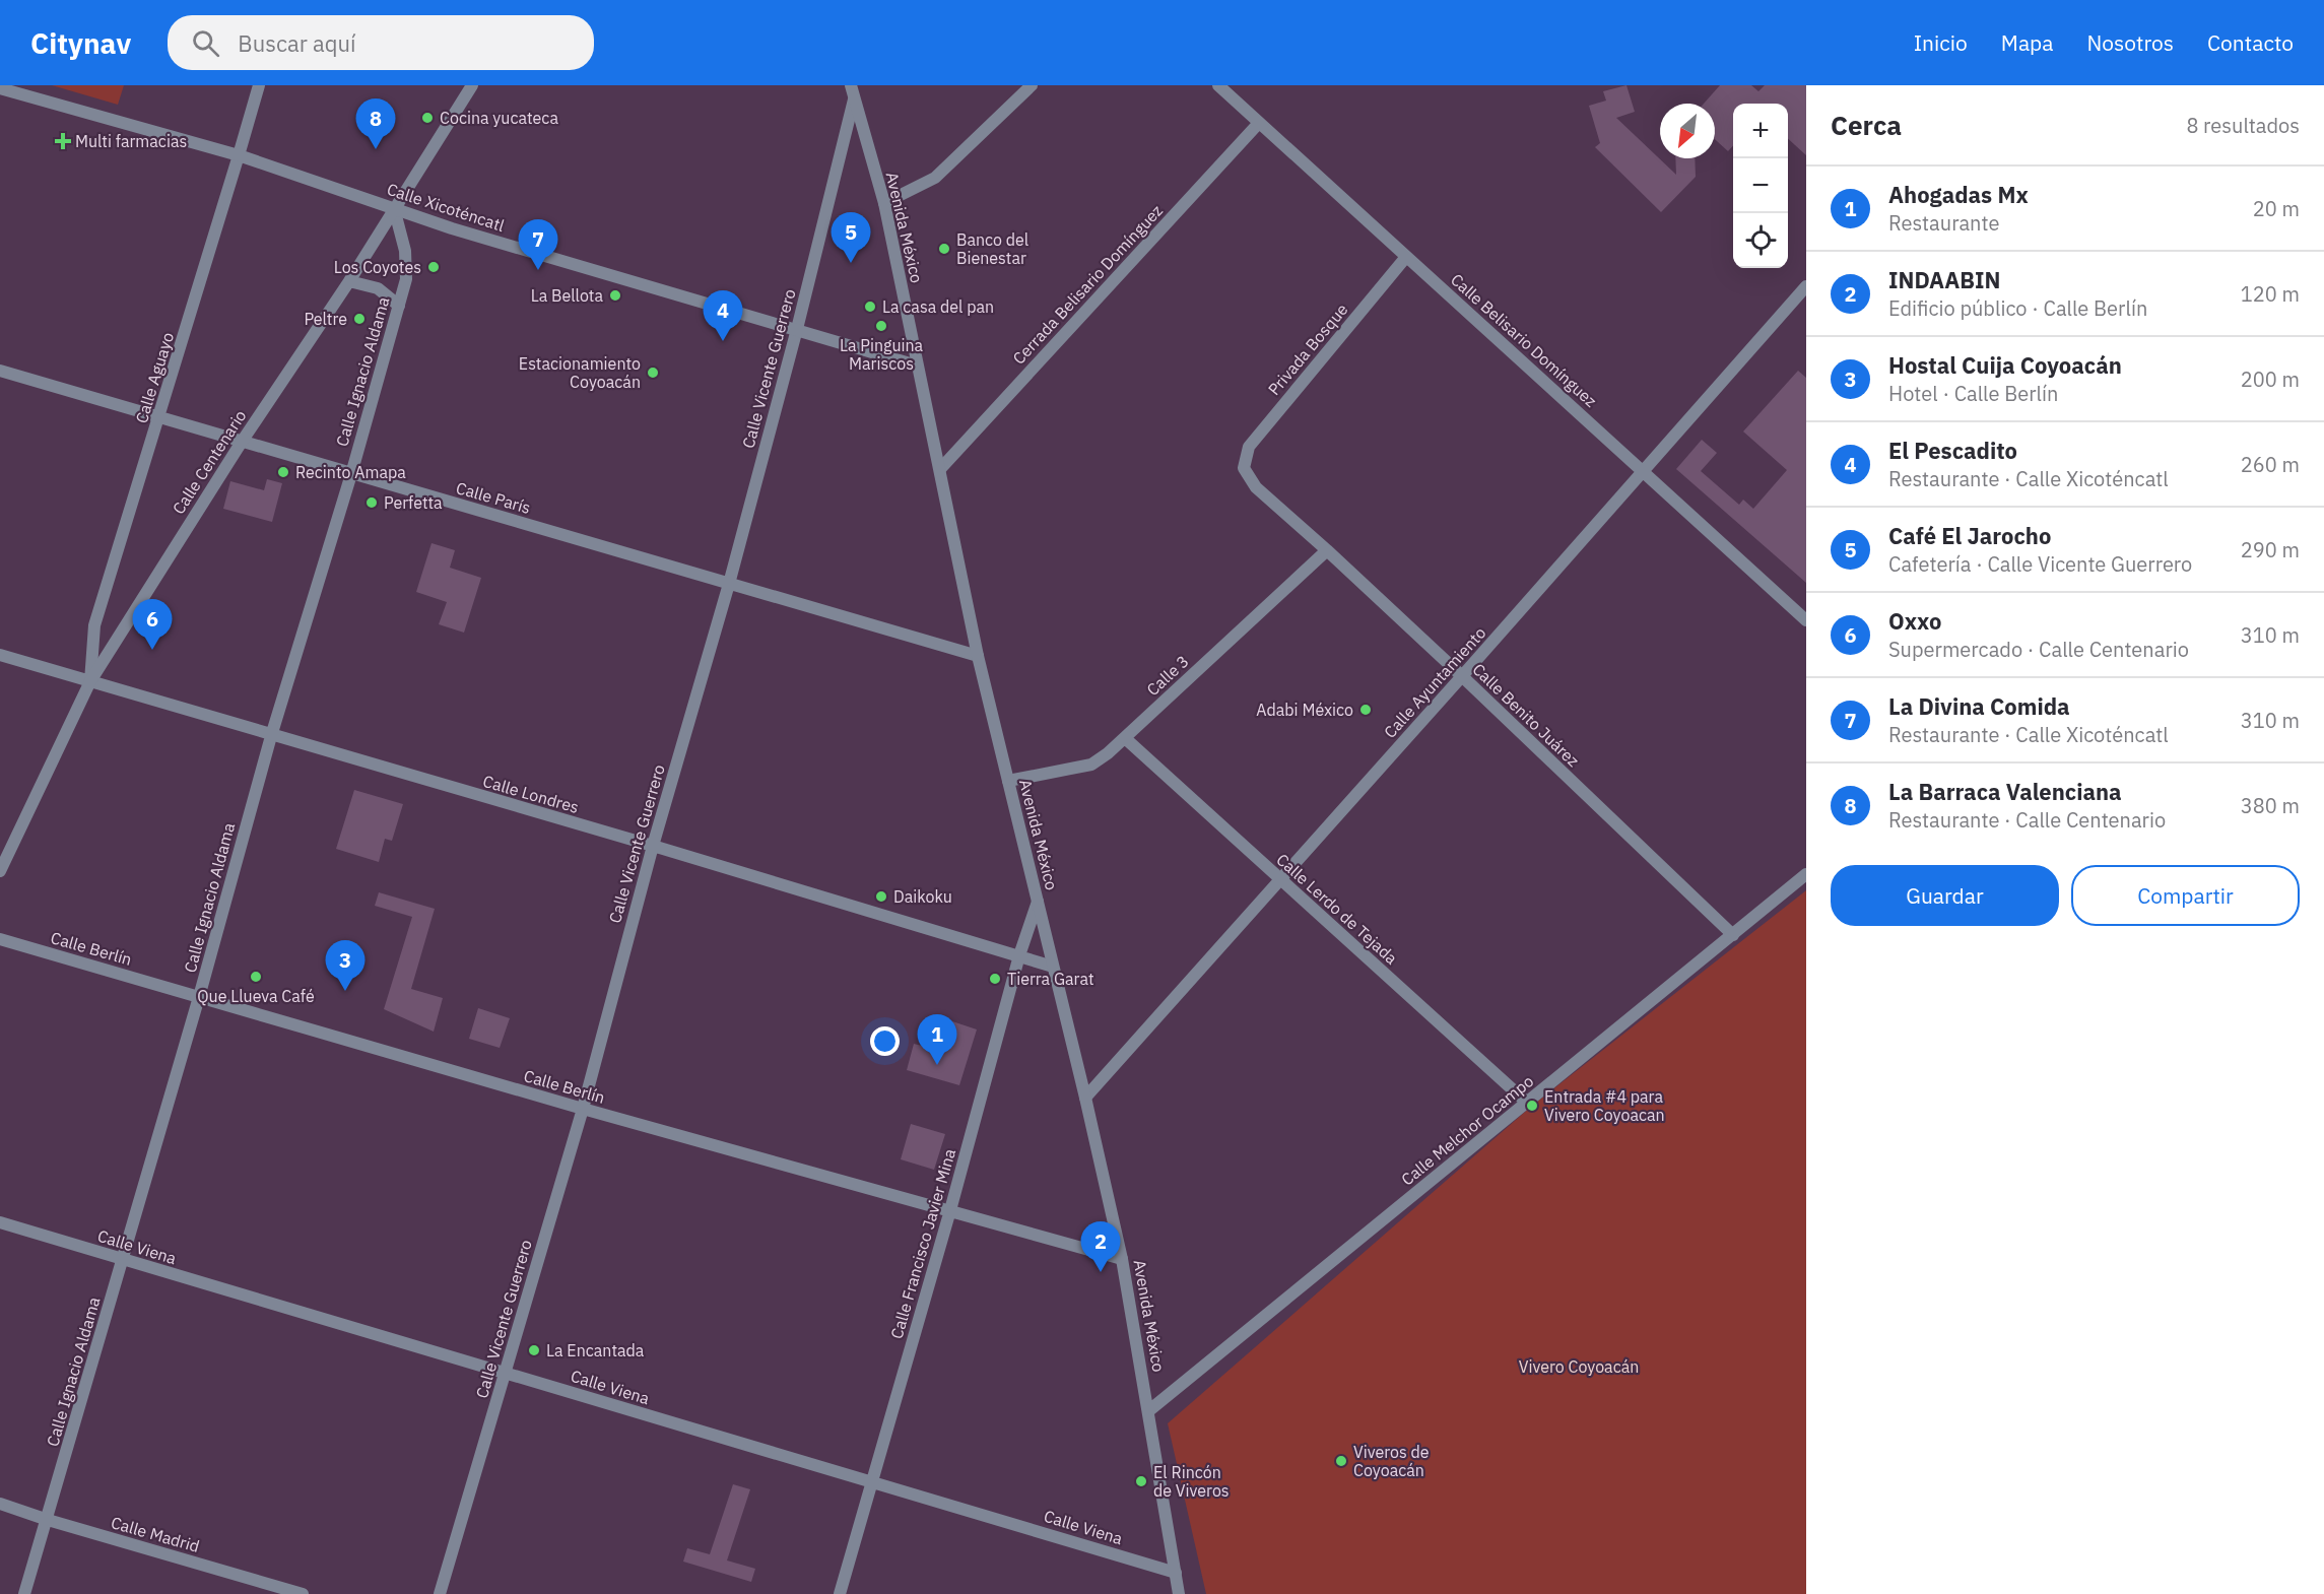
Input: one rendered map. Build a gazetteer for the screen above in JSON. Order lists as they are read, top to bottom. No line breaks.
{"streets":{"street":["Calle Xicoténcatl","Avenida México","Cerrada Belisario Domínguez","Calle Belisario Domínguez","Privada Bosque","Calle Vicente Guerrero","Calle Ignacio Aldama","Calle Aguayo","Calle Centenario","Calle París","Calle 3","Calle Ayuntamiento","Calle Benito Juárez","Calle Londres","Calle Lerdo de Tejada","Calle Berlín","Calle Melchor Ocampo","Calle Francisco Javier Mina","Calle Viena","Calle Madrid"]},"crossings":[["Calle Xicoténcatl","Avenida México"],["Calle Xicoténcatl","Calle Vicente Guerrero"],["Calle Xicoténcatl","Calle Ignacio Aldama"],["Calle Xicoténcatl","Calle Aguayo"],["Calle Xicoténcatl","Calle Centenario"],["Avenida México","Cerrada Belisario Domínguez"],["Avenida México","Calle Vicente Guerrero"],["Avenida México","Calle París"],["Avenida México","Calle 3"],["Avenida México","Calle Ayuntamiento"],["Avenida México","Calle Londres"],["Avenida México","Calle Berlín"],["Avenida México","Calle Melchor Ocampo"],["Avenida México","Calle Francisco Javier Mina"],["Avenida México","Calle Viena"],["Cerrada Belisario Domínguez","Calle Belisario Domínguez"],["Calle Belisario Domínguez","Privada Bosque"],["Calle Belisario Domínguez","Calle Ayuntamiento"],["Privada Bosque","Calle Benito Juárez"],["Calle Vicente Guerrero","Calle París"],["Calle Vicente Guerrero","Calle Londres"],["Calle Vicente Guerrero","Calle Berlín"],["Calle Vicente Guerrero","Calle Viena"],["Calle Ignacio Aldama","Calle Centenario"],["Calle Ignacio Aldama","Calle París"],["Calle Ignacio Aldama","Calle Londres"],["Calle Ignacio Aldama","Calle Berlín"],["Calle Ignacio Aldama","Calle Viena"],["Calle Ignacio Aldama","Calle Madrid"],["Calle Aguayo","Calle Centenario"],["Calle Aguayo","Calle París"],["Calle Aguayo","Calle Londres"],["Calle Centenario","Calle París"],["Calle Centenario","Calle Londres"],["Calle 3","Calle Benito Juárez"],["Calle 3","Calle Lerdo de Tejada"],["Calle Ayuntamiento","Calle Benito Juárez"],["Calle Ayuntamiento","Calle Lerdo de Tejada"],["Calle Benito Juárez","Calle Melchor Ocampo"],["Calle Londres","Calle Francisco Javier Mina"],["Calle Lerdo de Tejada","Calle Melchor Ocampo"],["Calle Berlín","Calle Francisco Javier Mina"],["Calle Francisco Javier Mina","Calle Viena"]],"parks":["Vivero Coyoacán"],"places":{"other":["Cocina yucateca","Banco del Bienestar","Los Coyotes","La Bellota","La casa del pan","Peltre","La Pinguina Mariscos","Estacionamiento Coyoacán","Recinto Amapa","Perfetta","Adabi México","Daikoku","Que Llueva Café","Tierra Garat","Entrada #4 para Vivero Coyoacan","La Encantada","Viveros de Coyoacán","El Rincón de Viveros"],"health":["Multi farmacias"]},"north":"bottom left","page":{"header":"Citynav","search":"Buscar aquí","nav":["Inicio","Mapa","Nosotros","Contacto"],"heading":["Cerca","8 resultados"],"pins":["8","5","7","4","6","3","1","2"],"map_buttons":["+","−"],"list":[{"mark":"1","name":"Ahogadas Mx","note":"Restaurante","value":"20 m"},{"mark":"2","name":"INDAABIN","note":"Edificio público · Calle Berlín","value":"120 m"},{"mark":"3","name":"Hostal Cuija Coyoacán","note":"Hotel · Calle Berlín","value":"200 m"},{"mark":"4","name":"El Pescadito","note":"Restaurante · Calle Xicoténcatl","value":"260 m"},{"mark":"5","name":"Café El Jarocho","note":"Cafetería · Calle Vicente Guerrero","value":"290 m"},{"mark":"6","name":"Oxxo","note":"Supermercado · Calle Centenario","value":"310 m"},{"mark":"7","name":"La Divina Comida","note":"Restaurante · Calle Xicoténcatl","value":"310 m"},{"mark":"8","name":"La Barraca Valenciana","note":"Restaurante · Calle Centenario","value":"380 m"}],"buttons":["Guardar","Compartir"]}}
